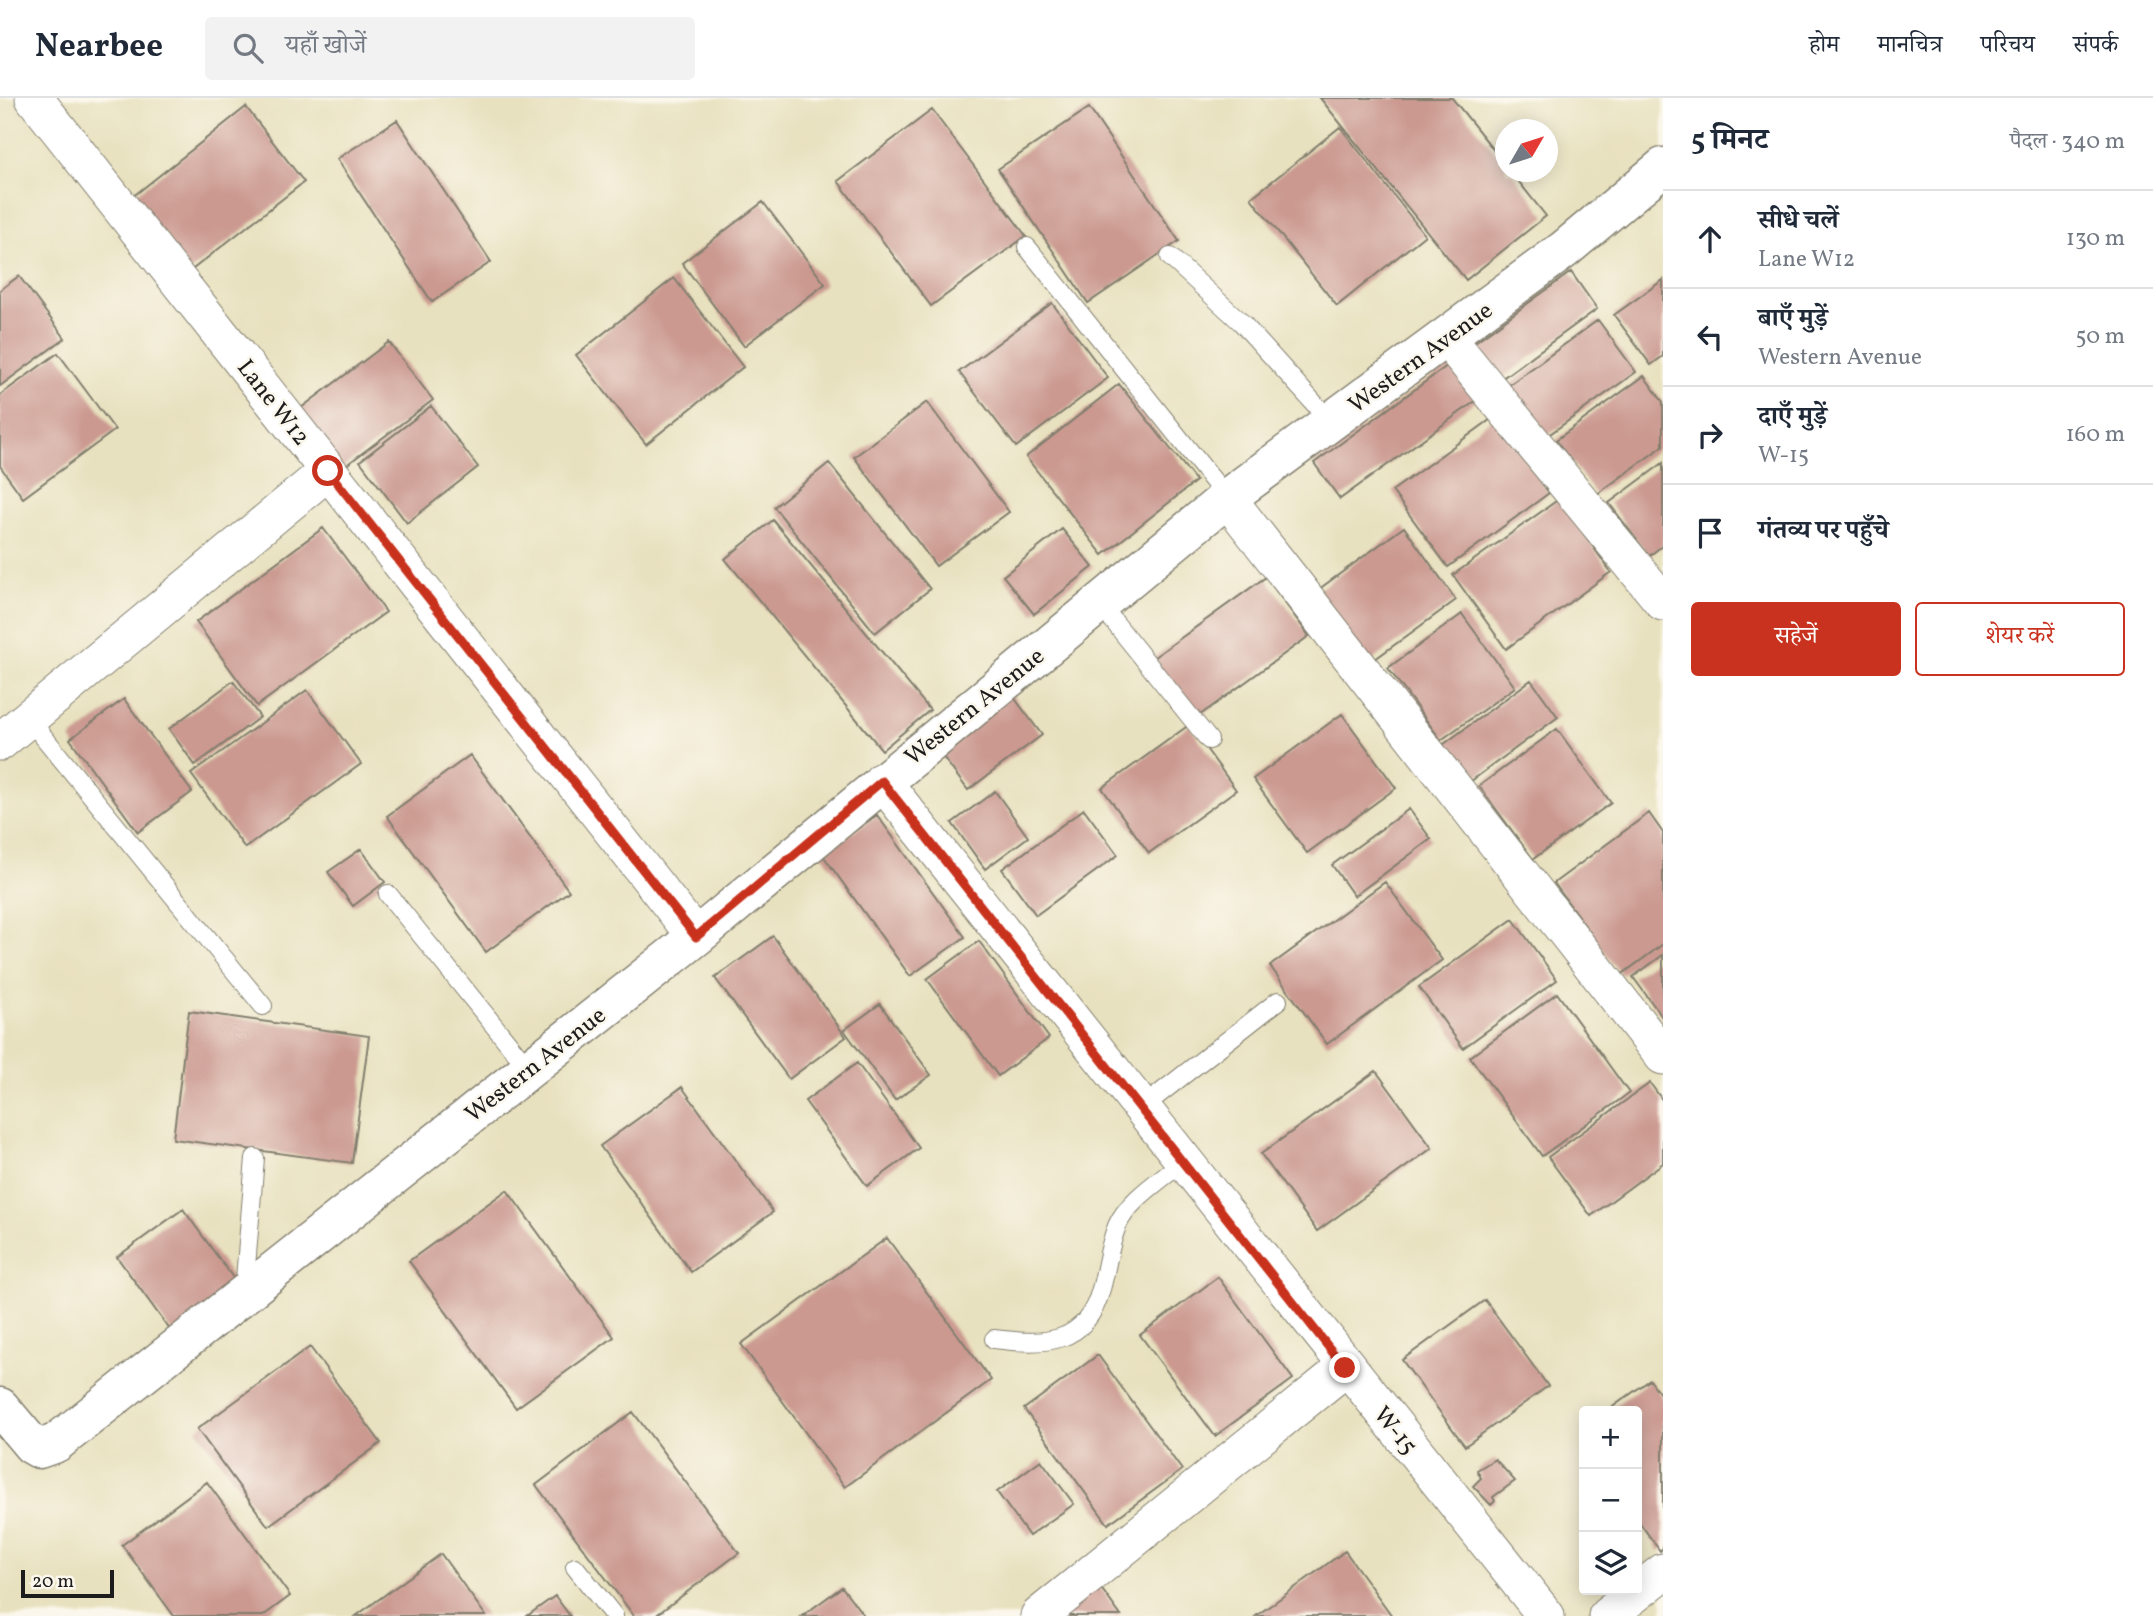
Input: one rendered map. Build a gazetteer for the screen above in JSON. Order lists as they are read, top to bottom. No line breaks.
{"streets":{"street":["Western Avenue","Lane W12","W-15"]},"crossings":[["Western Avenue","Lane W12"],["Western Avenue","W-15"]],"scale_bar":"20 m","north":"top right","page":{"header":"Nearbee","search":"यहाँ खोजें","nav":["होम","मानचित्र","परिचय","संपर्क"],"heading":["5 मिनट","पैदल · 340 m"],"list":[["सीधे चलें","Lane W12","130 m"],["बाएँ मुड़ें","Western Avenue","50 m"],["दाएँ मुड़ें","W-15","160 m"],"गंतव्य पर पहुँचे"],"buttons":["सहेजें","शेयर करें"],"map_buttons":["+","−"],"scale":"20 m"}}
